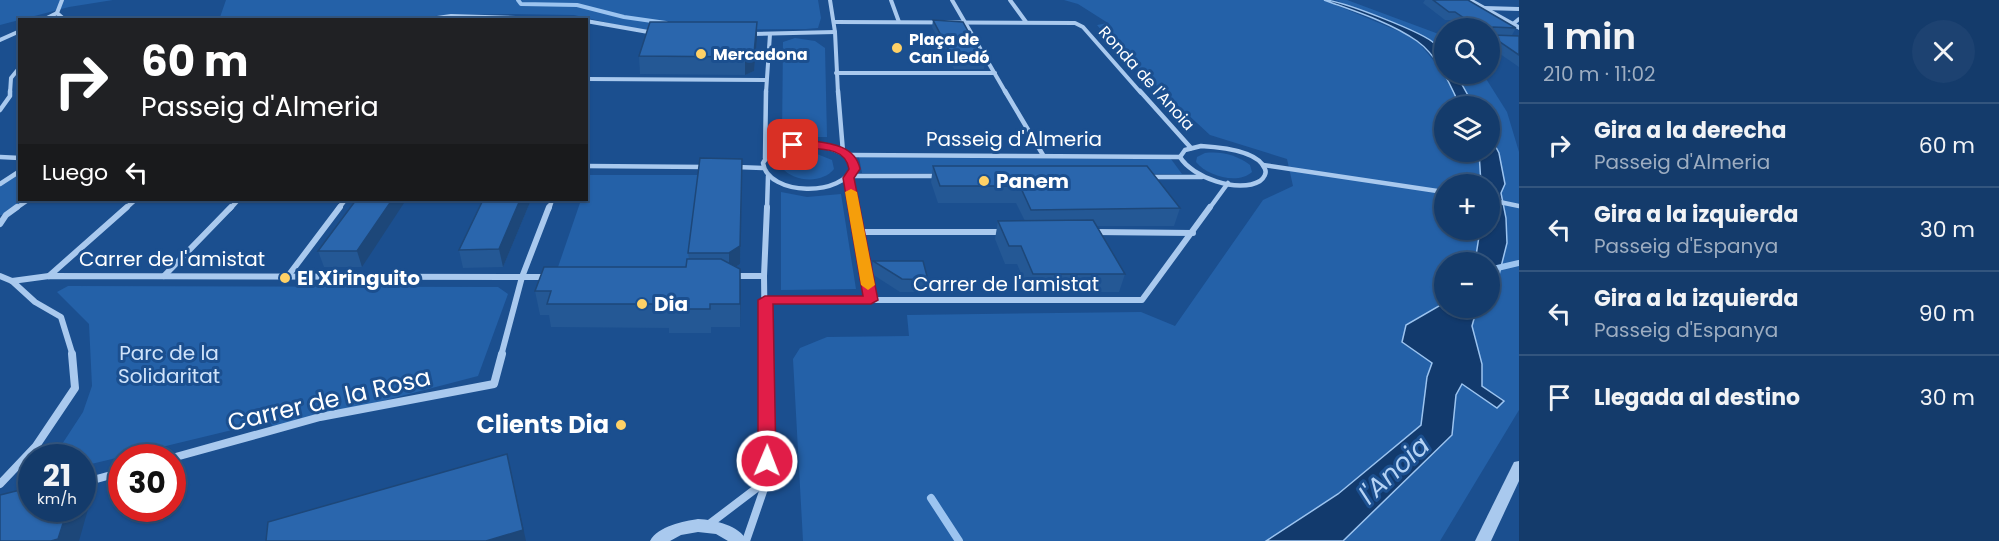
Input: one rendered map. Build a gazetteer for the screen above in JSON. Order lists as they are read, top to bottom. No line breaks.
{"streets":{"street":["Ronda de l'Anoia","Passeig d'Almeria","Carrer de l'amistat","Carrer de la Rosa"]},"crossings":[["Carrer de l'amistat","Carrer de la Rosa"]],"water":["l'Anoia"],"parks":["Parc de la Solidaritat"],"places":["Plaça de Can Lledó","Mercadona","Panem","El Xiringuito","Dia","Clients Dia"],"page":{"heading":["1 min","210 m · 11:02"],"map_buttons":["+","−"],"turn":["60 m","Passeig d'Almeria"],"list":[{"name":"Gira a la derecha","note":"Passeig d'Almeria","value":"60 m"},{"name":"Gira a la izquierda","note":"Passeig d'Espanya","value":"30 m"},{"name":"Gira a la izquierda","note":"Passeig d'Espanya","value":"90 m"},{"name":"Llegada al destino","value":"30 m"}],"then":"Luego","speed":"21 km/h","limit":"30"}}
